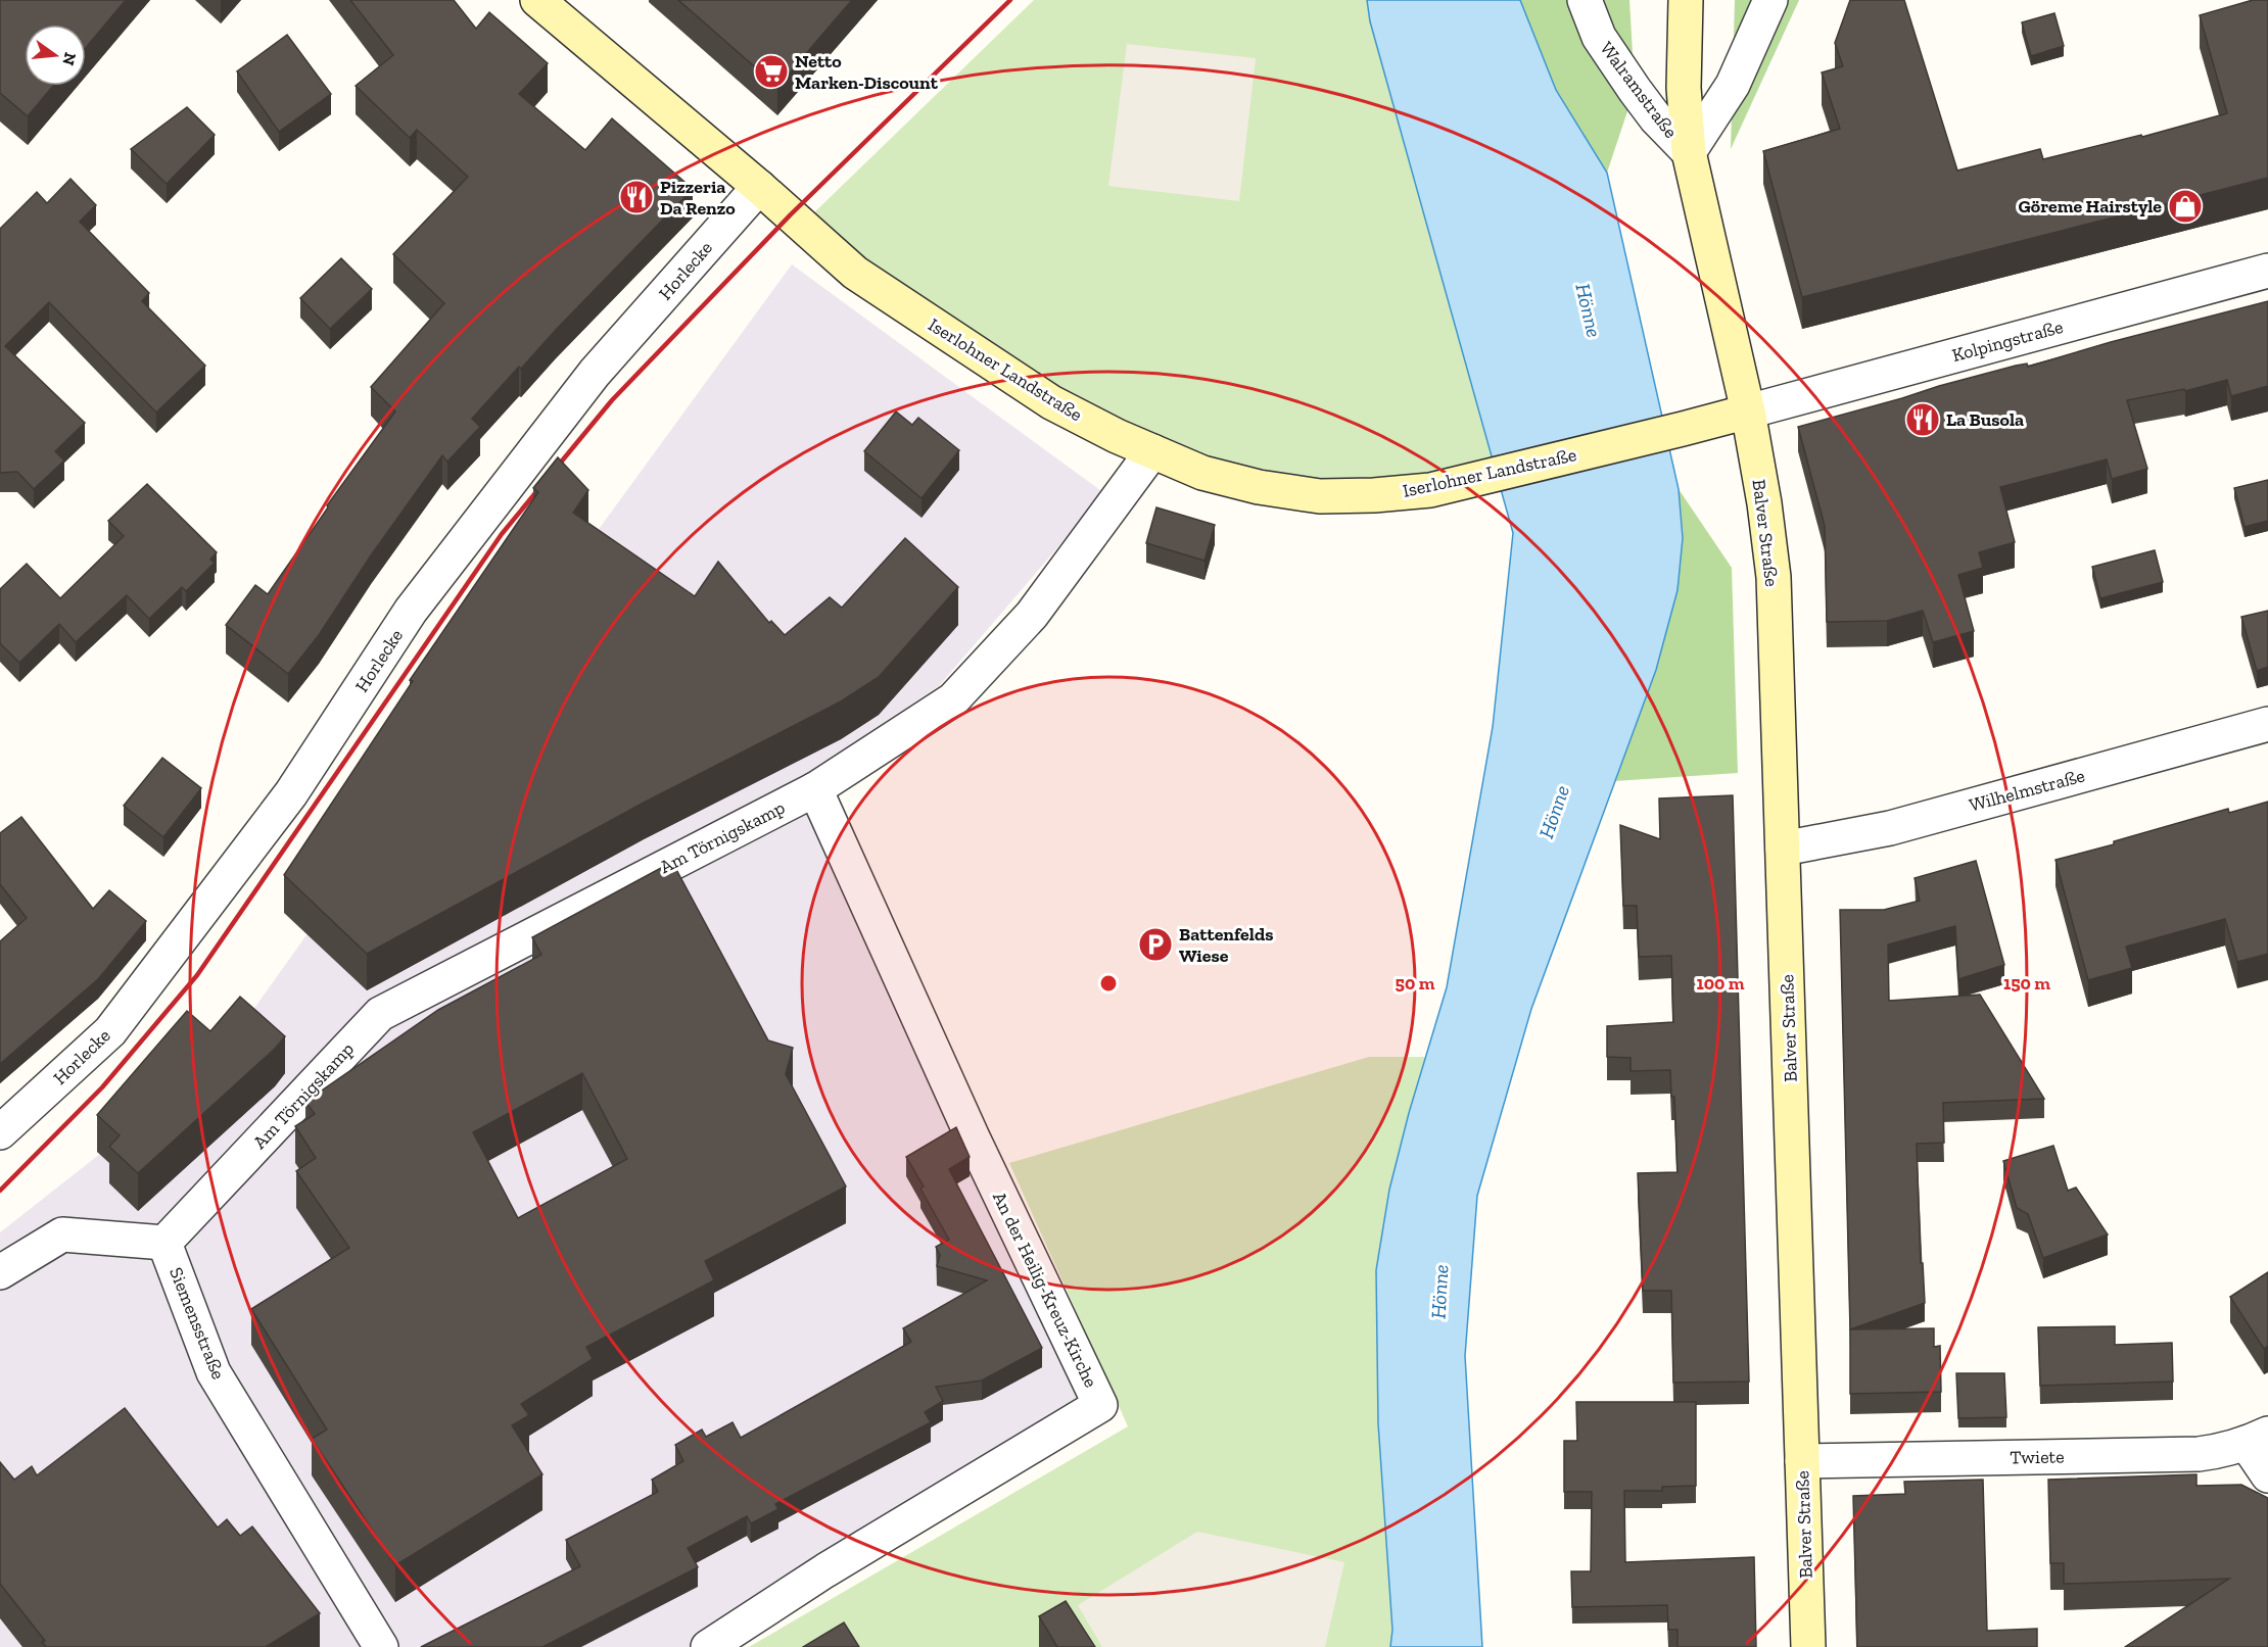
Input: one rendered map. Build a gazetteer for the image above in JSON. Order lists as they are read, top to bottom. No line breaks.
{"streets":{"street":["Walramstraße","Horlecke","Kolpingstraße","Iserlohner Landstraße","Balver Straße","Wilhelmstraße","Am Törnigskamp","An der Heilig-Kreuz-Kirche","Siemensstraße","Twiete"]},"crossings":[["Walramstraße","Balver Straße"],["Horlecke","Iserlohner Landstraße"],["Kolpingstraße","Iserlohner Landstraße"],["Kolpingstraße","Balver Straße"],["Iserlohner Landstraße","Balver Straße"],["Iserlohner Landstraße","Am Törnigskamp"],["Balver Straße","Wilhelmstraße"],["Balver Straße","Twiete"],["Am Törnigskamp","An der Heilig-Kreuz-Kirche"],["Am Törnigskamp","Siemensstraße"]],"water":["Hönne"],"places":{"supermarket":["Netto Marken-Discount"],"restaurant":["Pizzeria Da Renzo","La Busola"],"shop":["Göreme Hairstyle"],"parking":["Battenfelds Wiese"]},"north":"right","rings":["50 m","100 m","150 m"]}
